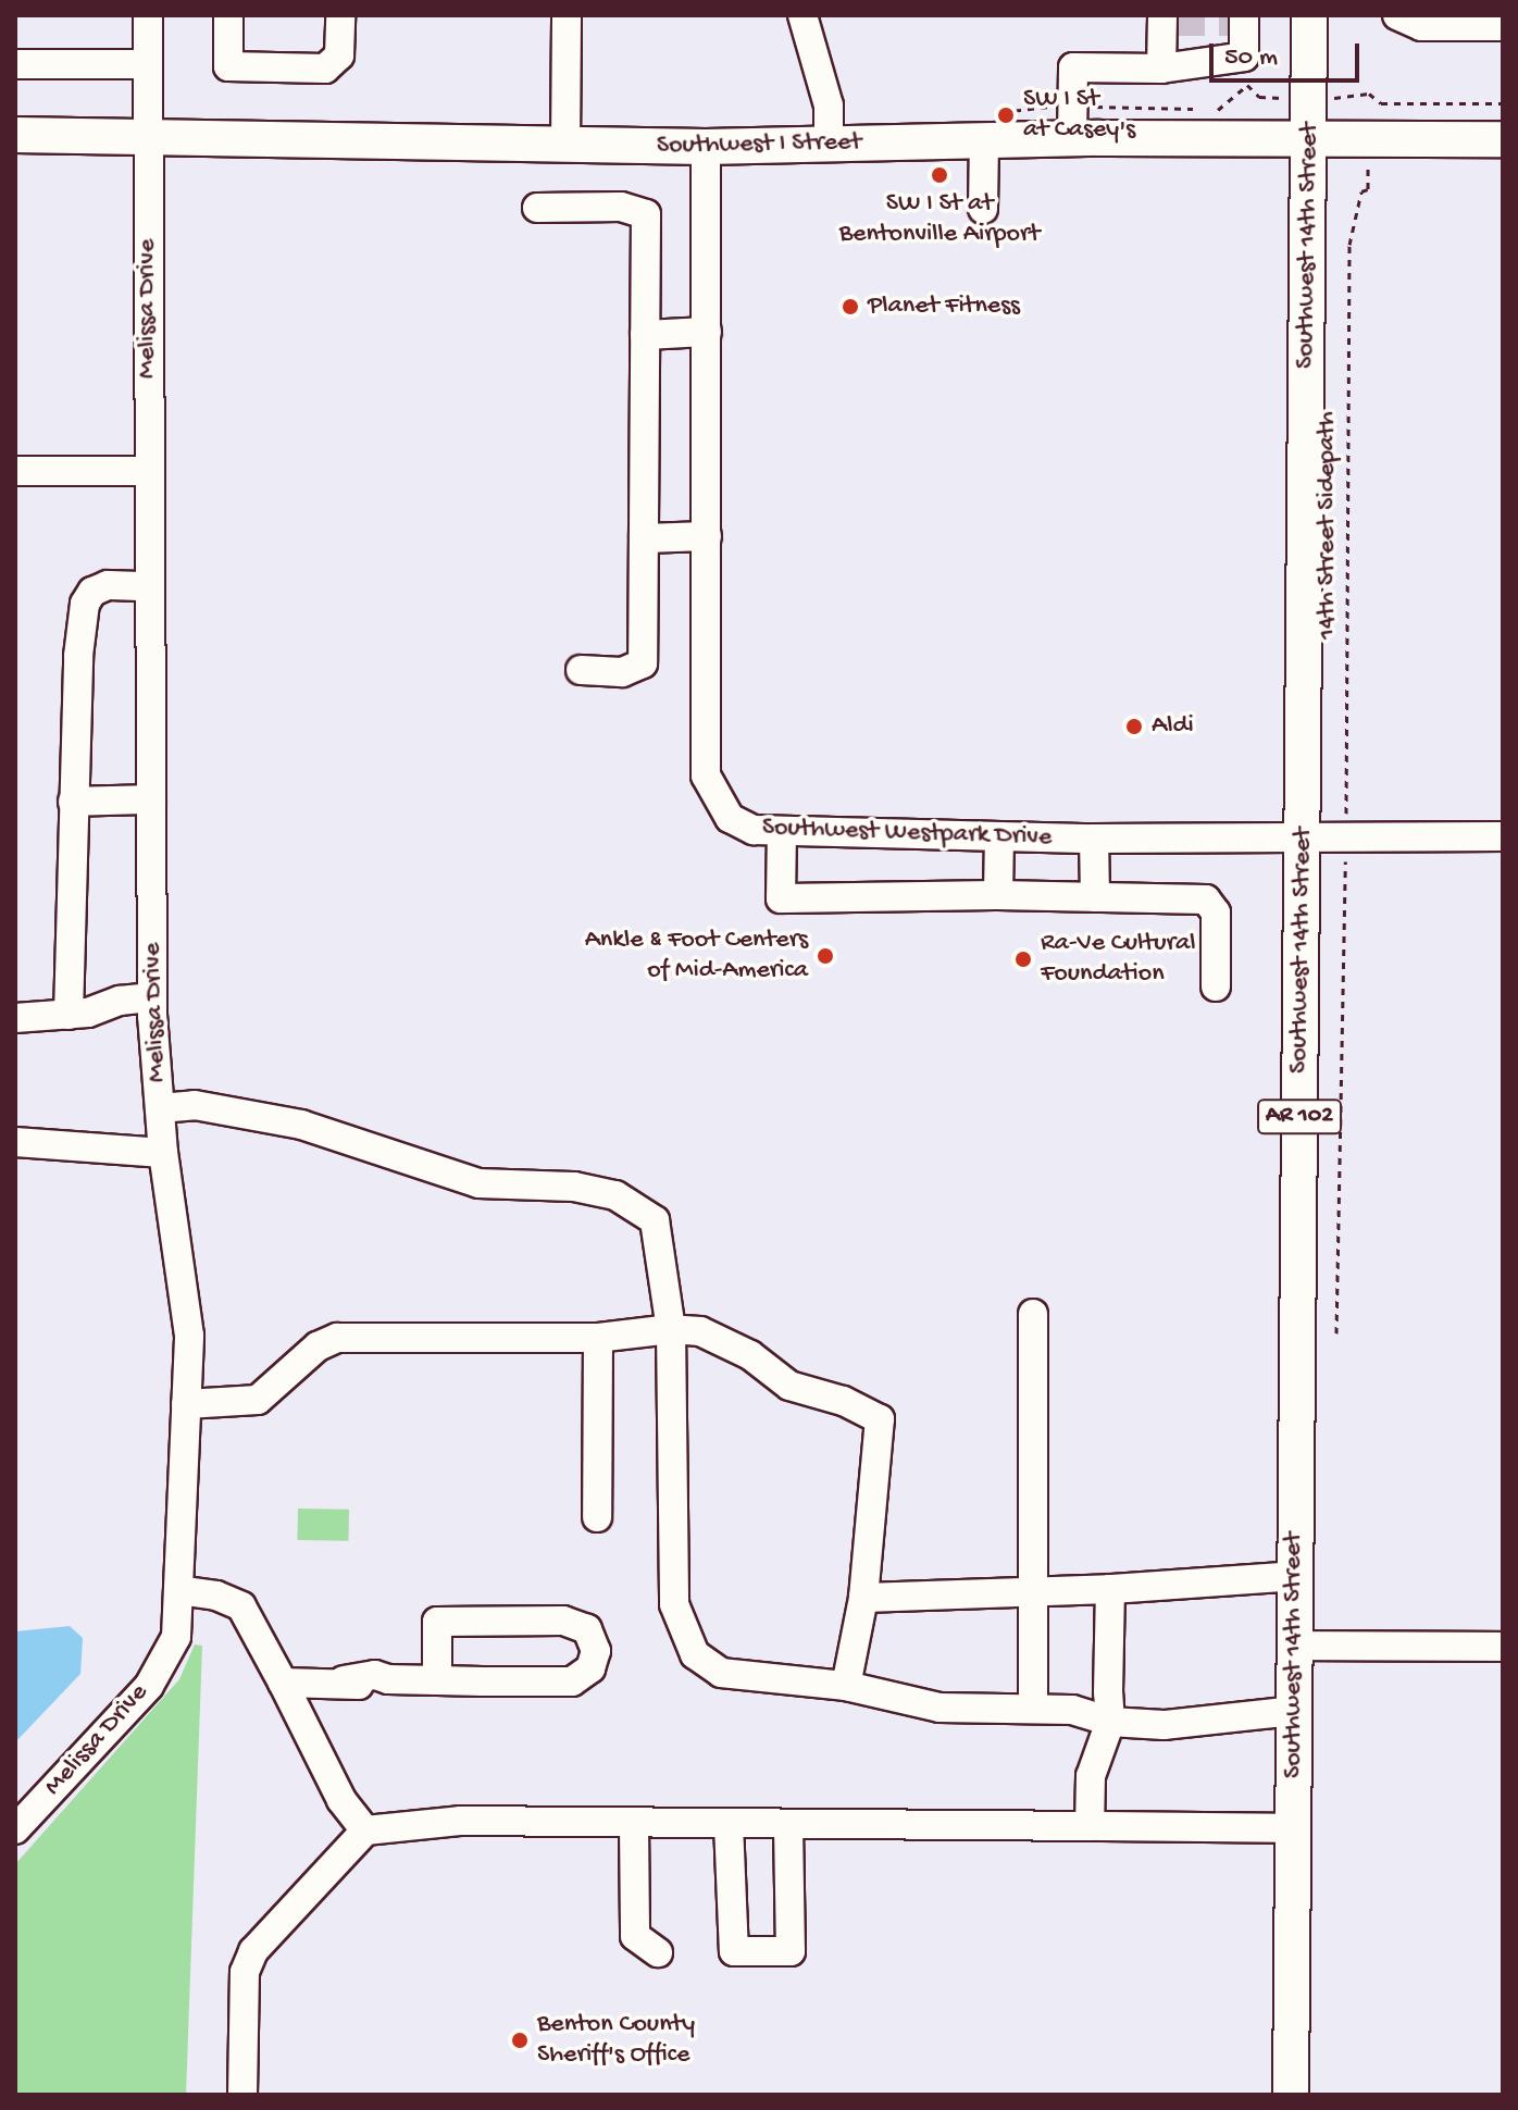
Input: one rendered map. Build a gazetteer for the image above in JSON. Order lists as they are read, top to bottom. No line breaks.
{"streets":{"main road":["Southwest I Street","Southwest 14th Street","AR 102"],"street":["Melissa Drive","Southwest Westpark Drive"],"path":["14th Street Sidepath"]},"crossings":[["Southwest I Street","Southwest 14th Street"],["Southwest I Street","Melissa Drive"],["Southwest I Street","Southwest Westpark Drive"],["Southwest 14th Street","Southwest Westpark Drive"]],"places":["SW I St at Casey's","SW I St at Bentonville Airport","Planet Fitness","Aldi","Ankle & Foot Centers of Mid-America","Ra-Ve Cultural Foundation","Benton County Sheriff's Office"],"scale_bar":"50 m"}
